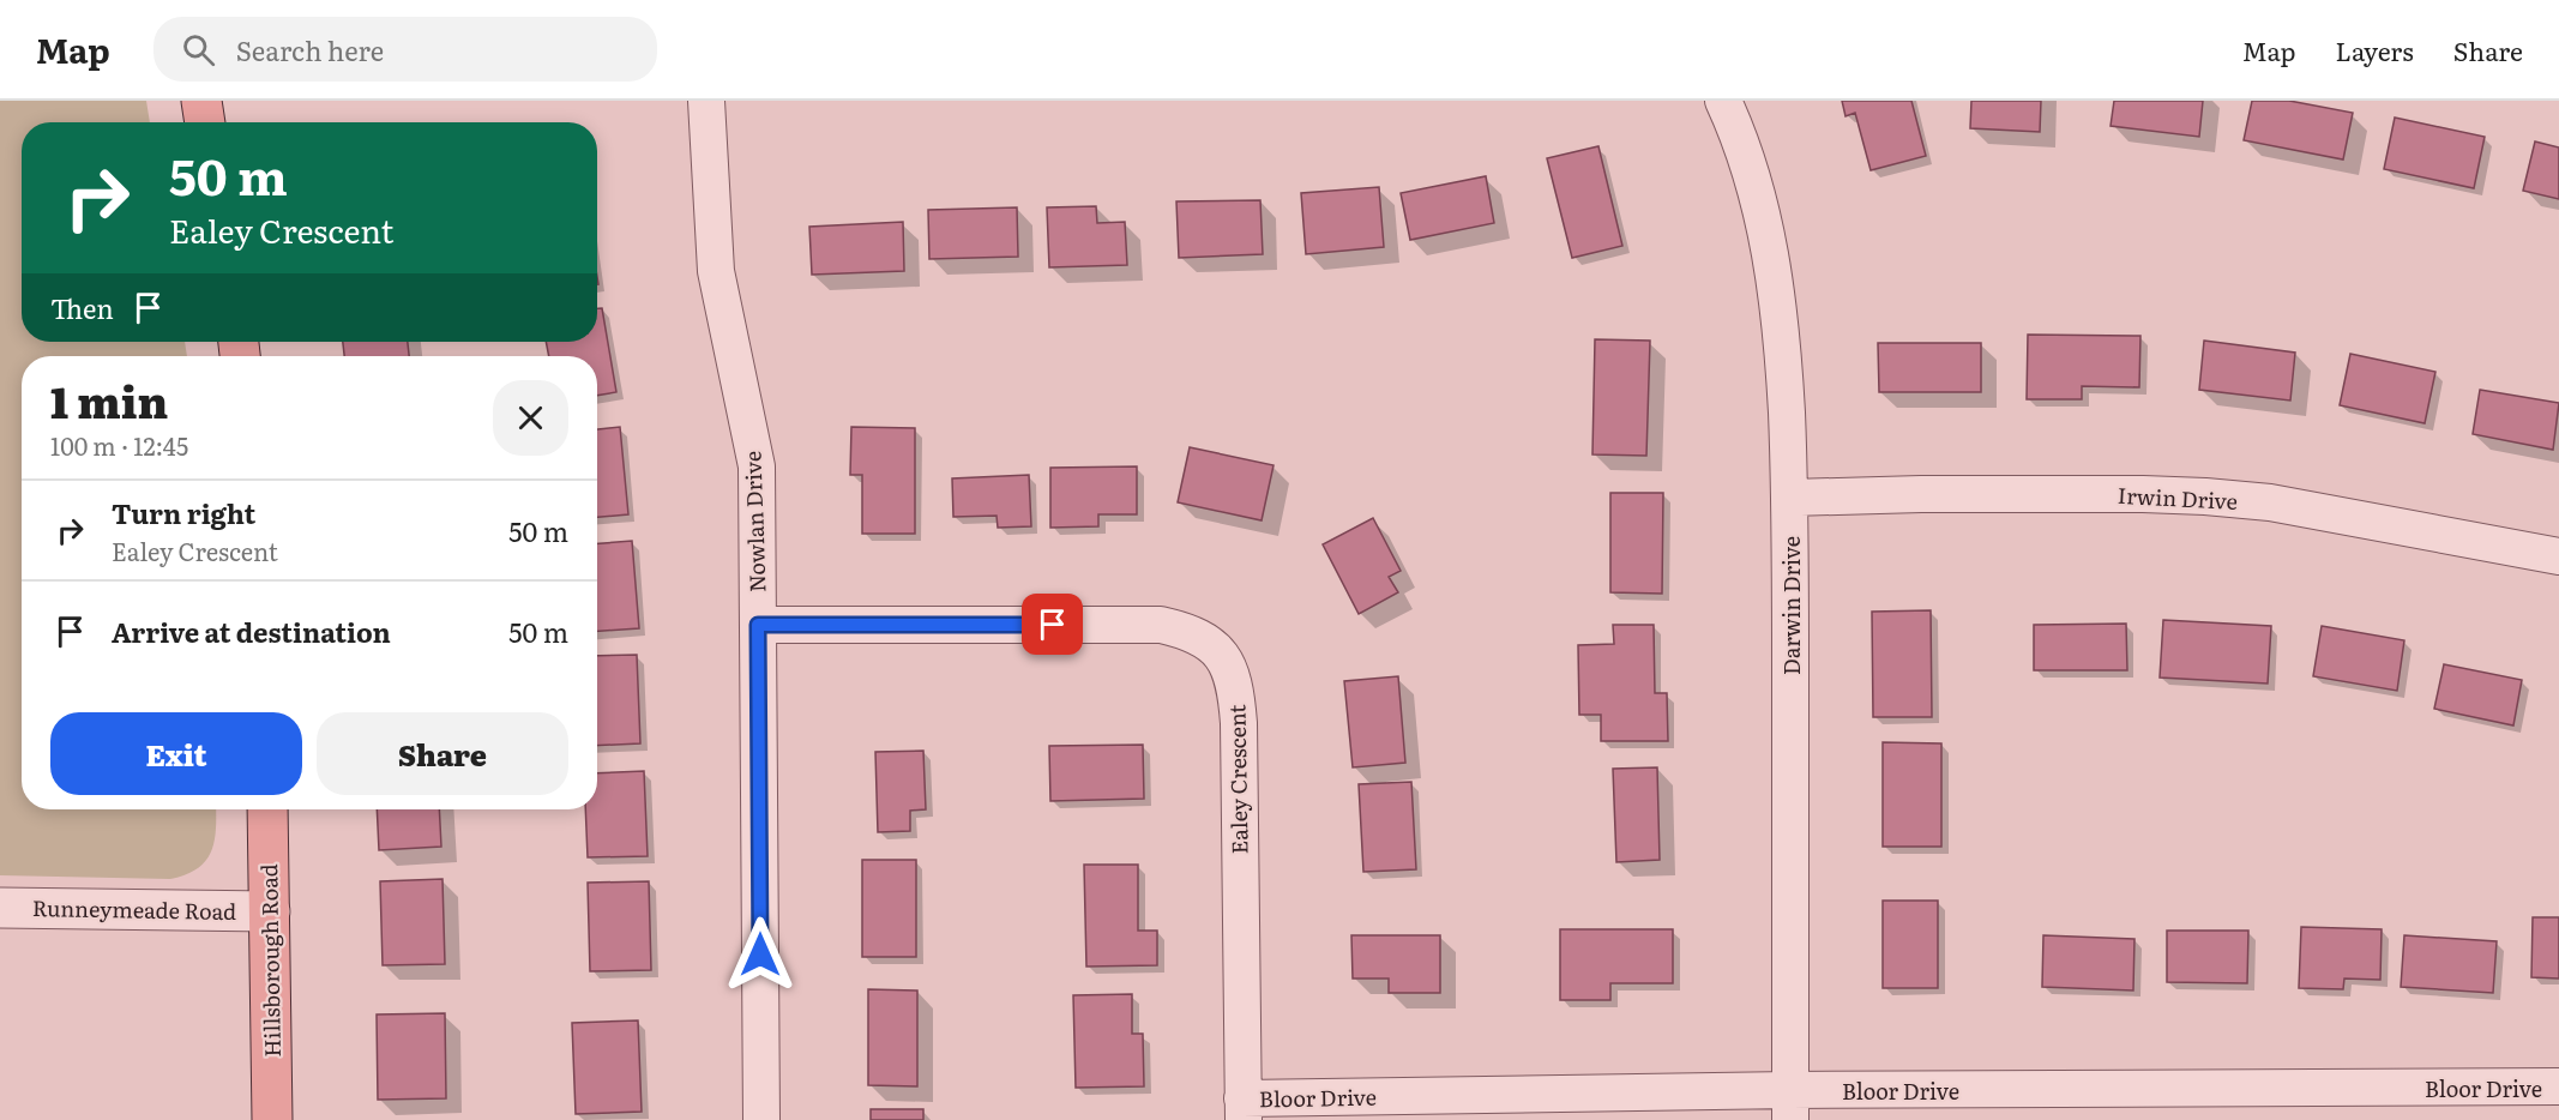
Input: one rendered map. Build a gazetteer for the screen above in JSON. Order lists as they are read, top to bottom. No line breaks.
{"streets":{"main road":["Hillsborough Road"],"street":["Irwin Drive","Nowlan Drive","Darwin Drive","Ealey Crescent","Runneymeade Road","Bloor Drive"]},"crossings":[["Irwin Drive","Darwin Drive"],["Nowlan Drive","Ealey Crescent"],["Darwin Drive","Bloor Drive"],["Ealey Crescent","Bloor Drive"],["Runneymeade Road","Hillsborough Road"]],"page":{"header":"Map","search":"Search here","nav":["Map","Layers","Share"],"turn":["50 m","Ealey Crescent"],"then":"Then","heading":["1 min","100 m · 12:45"],"list":[{"name":"Turn right","note":"Ealey Crescent","value":"50 m"},{"name":"Arrive at destination","value":"50 m"}],"buttons":["Exit","Share"]}}
